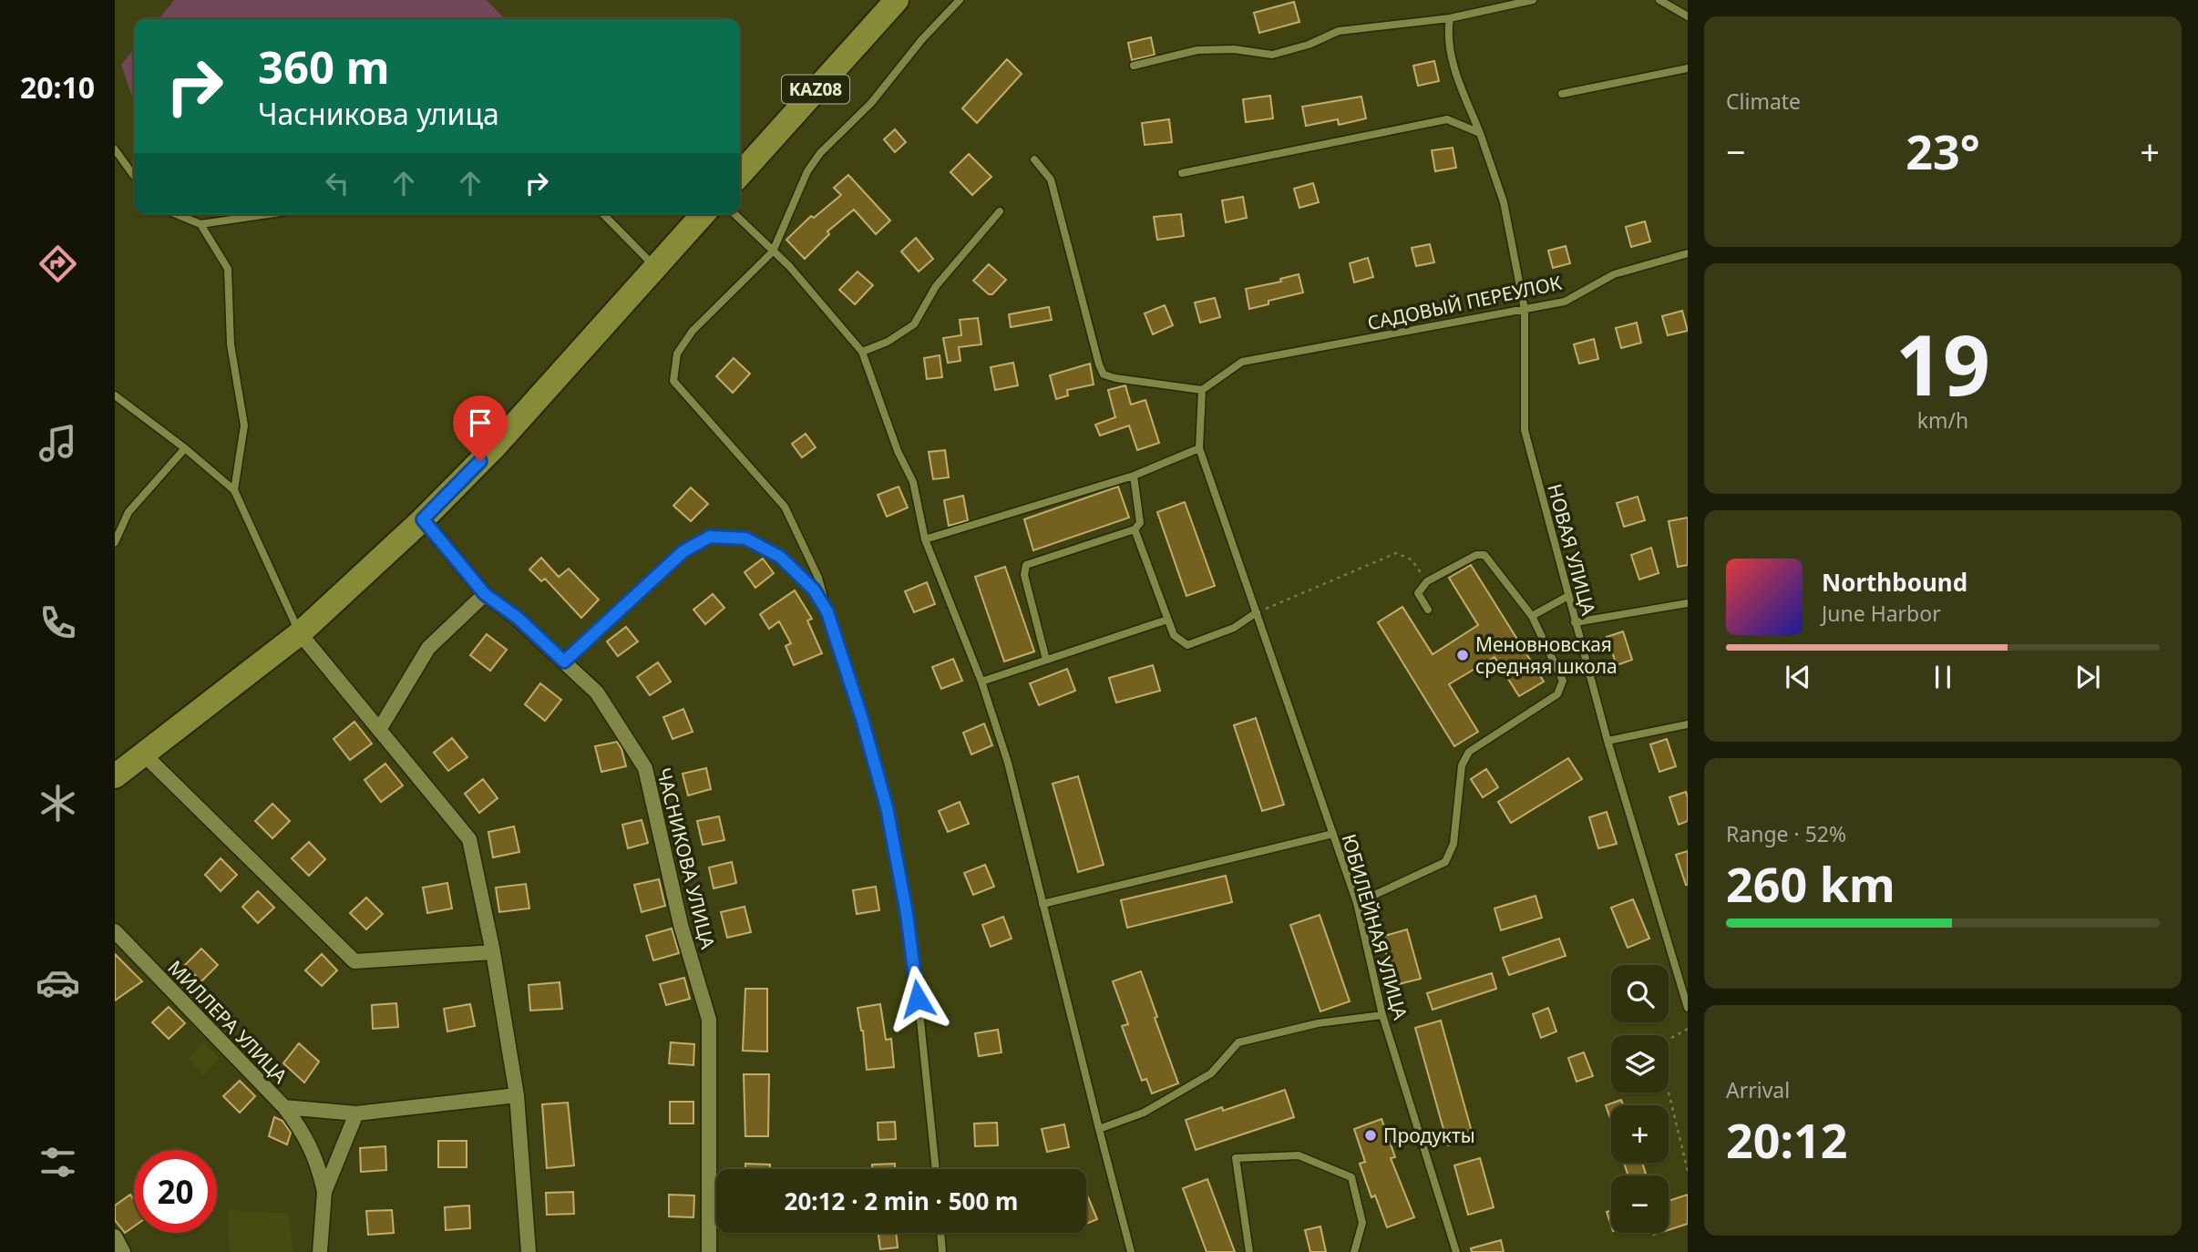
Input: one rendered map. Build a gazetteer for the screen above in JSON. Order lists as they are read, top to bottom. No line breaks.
{"streets":{"highway":["KAZ08"],"street":["ЧАСНИКОВА УЛИЦА","МИЛЛЕРА УЛИЦА"],"lane":["САДОВЫЙ ПЕРЕУЛОК","НОВАЯ УЛИЦА","ЮБИЛЕЙНАЯ УЛИЦА"]},"crossings":[["САДОВЫЙ ПЕРЕУЛОК","НОВАЯ УЛИЦА"],["САДОВЫЙ ПЕРЕУЛОК","ЮБИЛЕЙНАЯ УЛИЦА"]],"places":["Меновновская средняя школа","Продукты"],"page":{"tabs":"20:10","tile":["Climate",["19","km/h"],["Range · 52%","260 km"],["Arrival","20:12"]],"turn":["360 m","Часникова улица"],"heat":["−","23°","+"],"song":["Northbound","June Harbor"],"map_buttons":["+","−"],"limit":"20","trip":"20:12 · 2 min · 500 m"}}
